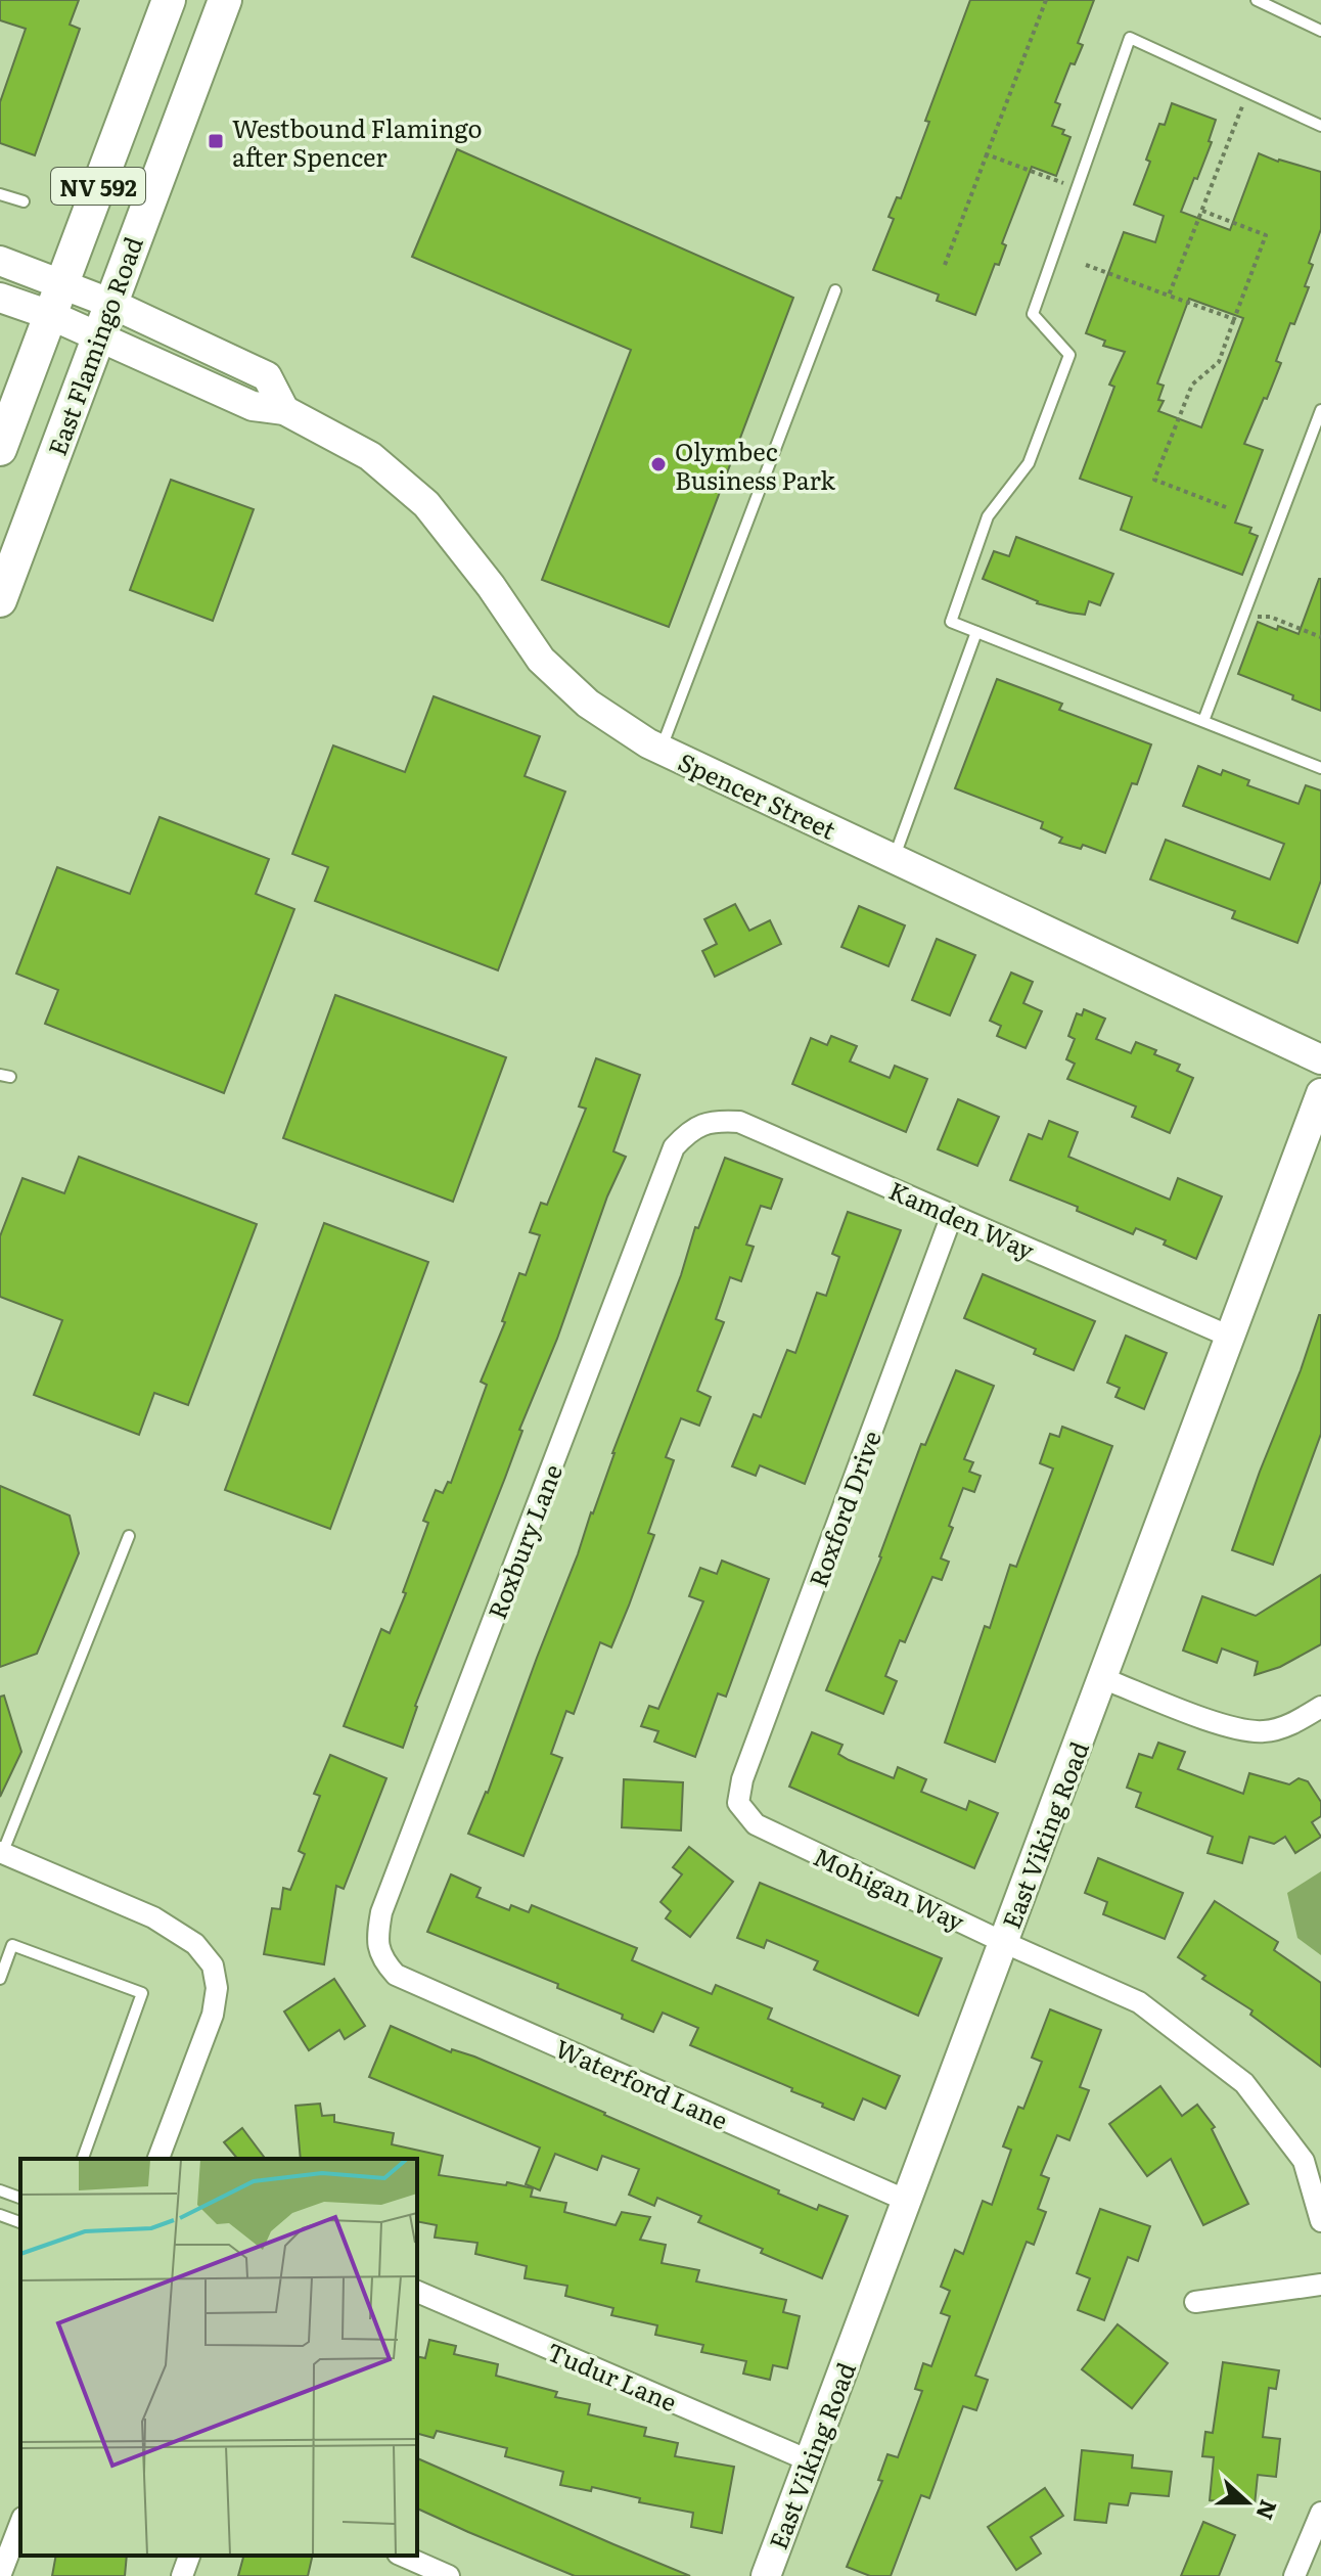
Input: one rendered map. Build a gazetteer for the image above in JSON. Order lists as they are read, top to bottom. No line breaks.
{"streets":{"main road":["NV 592","East Flamingo Road"],"street":["Spencer Street","Kamden Way","Roxford Drive","Roxbury Lane","East Viking Road","Mohigan Way","Waterford Lane","Tudur Lane"]},"crossings":[["East Flamingo Road","Spencer Street"],["Kamden Way","Roxford Drive"],["Kamden Way","Roxbury Lane"],["Kamden Way","East Viking Road"],["Roxford Drive","Mohigan Way"],["Roxbury Lane","Waterford Lane"],["East Viking Road","Mohigan Way"],["East Viking Road","Waterford Lane"],["East Viking Road","Tudur Lane"]],"places":{"transit":["Westbound Flamingo after Spencer"],"other":["Olymbec Business Park"]},"north":"right"}
